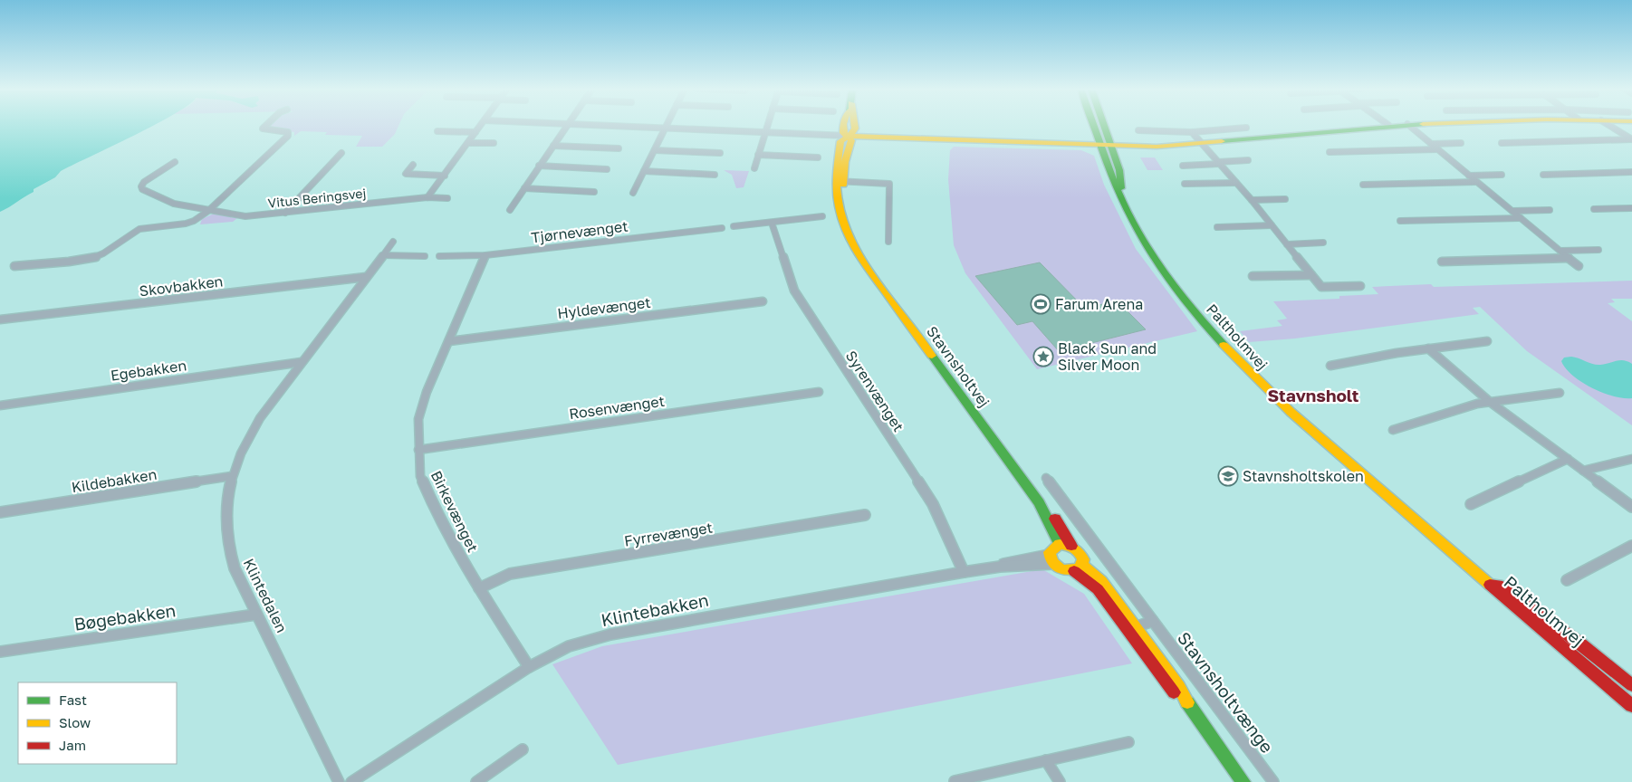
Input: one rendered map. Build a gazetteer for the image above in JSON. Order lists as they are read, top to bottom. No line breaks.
{"streets":{"street":["Vitus Beringsvej","Tjørnevænget","Skovbakken","Hyldevænget","Paltholmvej","Stavnsholtvej","Egebakken","Syrenvænget","Rosenvænget","Kildebakken","Birkevænget","Fyrrevænget","Klintedalen","Klintebakken","Bøgebakken","Stavnsholtvænge"]},"crossings":[["Tjørnevænget","Birkevænget"],["Skovbakken","Klintedalen"],["Hyldevænget","Birkevænget"],["Stavnsholtvej","Klintebakken"],["Egebakken","Klintedalen"],["Syrenvænget","Klintebakken"],["Rosenvænget","Birkevænget"],["Kildebakken","Klintedalen"],["Birkevænget","Fyrrevænget"],["Birkevænget","Klintebakken"],["Klintedalen","Bøgebakken"]],"districts":["Stavnsholt"],"places":{"sports":["Farum Arena"],"place":["Black Sun and Silver Moon"],"school or university":["Stavnsholtskolen"]},"legend":["Fast","Slow","Jam"]}
